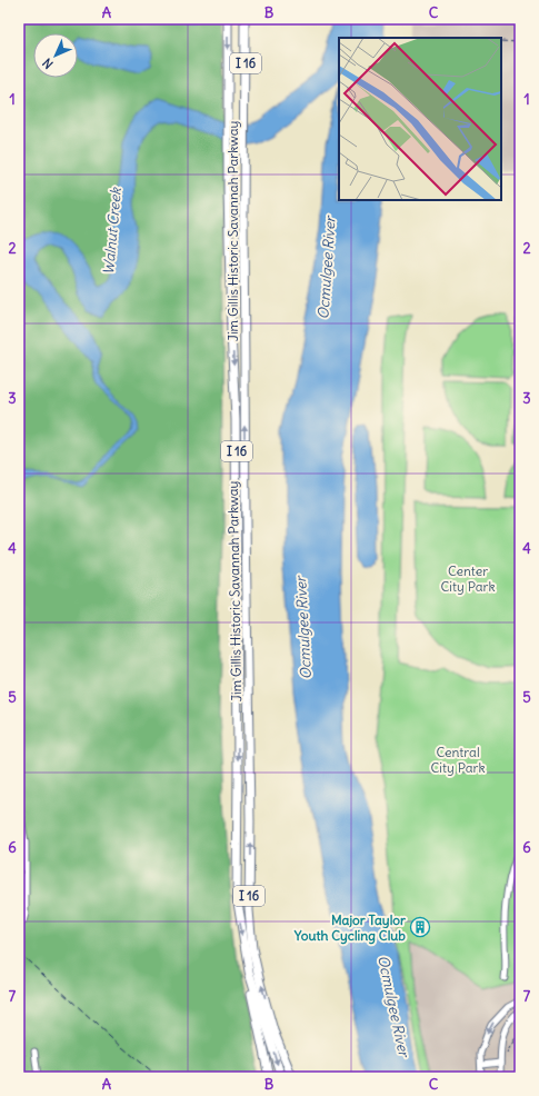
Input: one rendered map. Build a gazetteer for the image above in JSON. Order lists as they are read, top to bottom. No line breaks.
{"streets":{"highway":["I 16","Jim Gillis Historic Savannah Parkway"]},"water":["Walnut Creek","Ocmulgee River"],"parks":["Center City Park","Central City Park"],"places":{"building":["Major Taylor Youth Cycling Club"]},"north":"bottom left","grid":{"columns":["A","B","C"],"rows":["1","2","3","4","5","6","7"]}}
